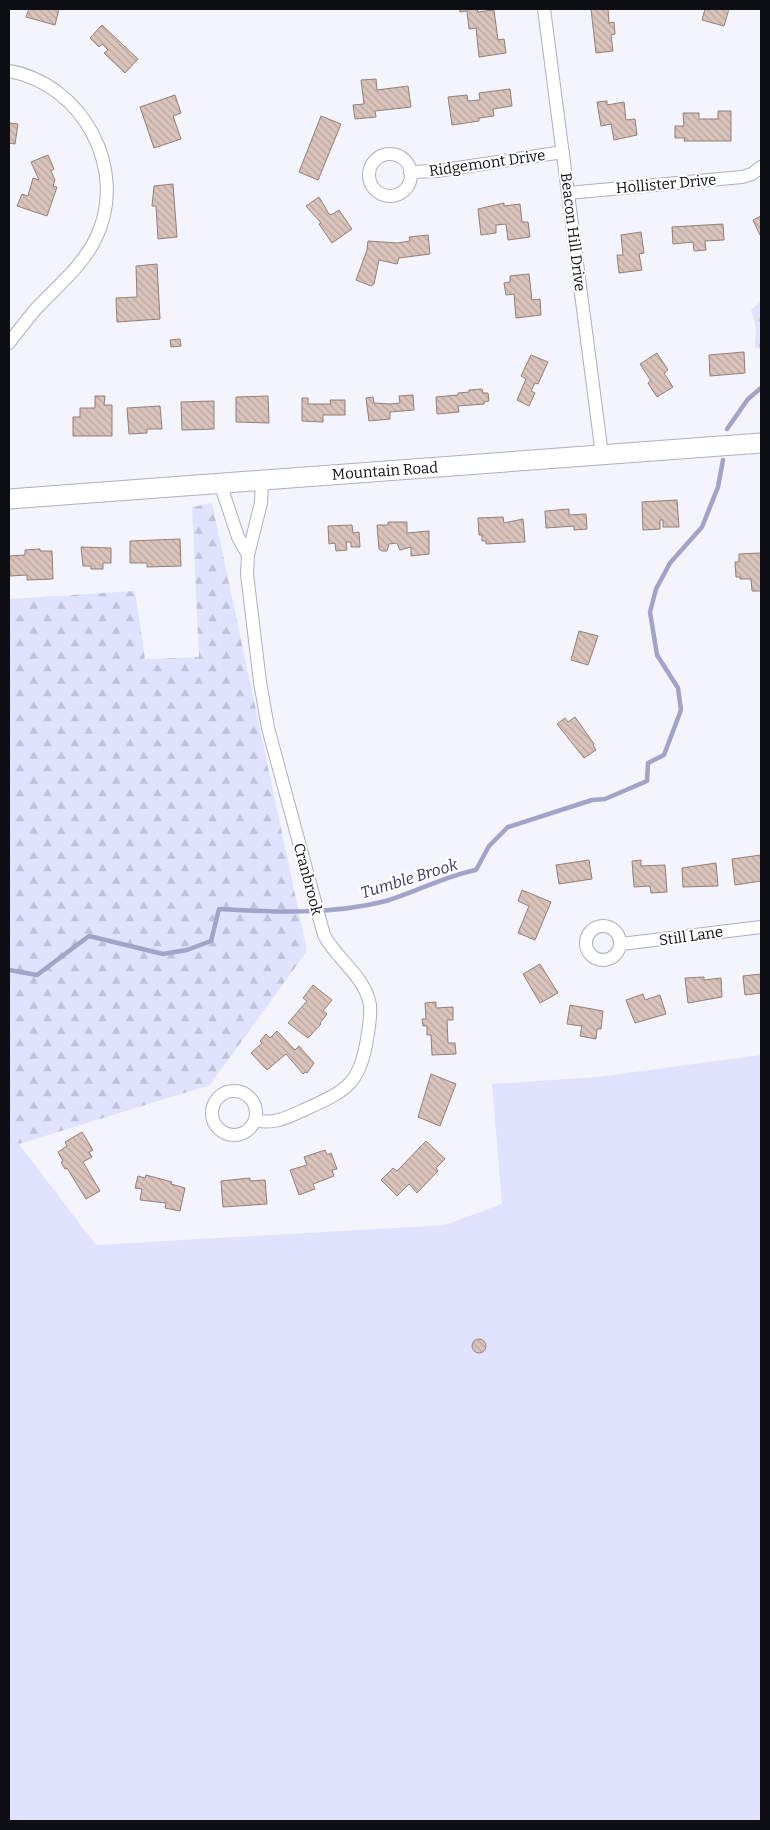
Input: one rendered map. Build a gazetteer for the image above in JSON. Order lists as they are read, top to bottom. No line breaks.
{"streets":{"main road":["Mountain Road"],"street":["Ridgemont Drive","Hollister Drive","Beacon Hill Drive","Cranbrook","Still Lane"]},"crossings":[["Ridgemont Drive","Beacon Hill Drive"],["Hollister Drive","Beacon Hill Drive"],["Beacon Hill Drive","Mountain Road"],["Mountain Road","Cranbrook"]],"water":["Tumble Brook"]}
